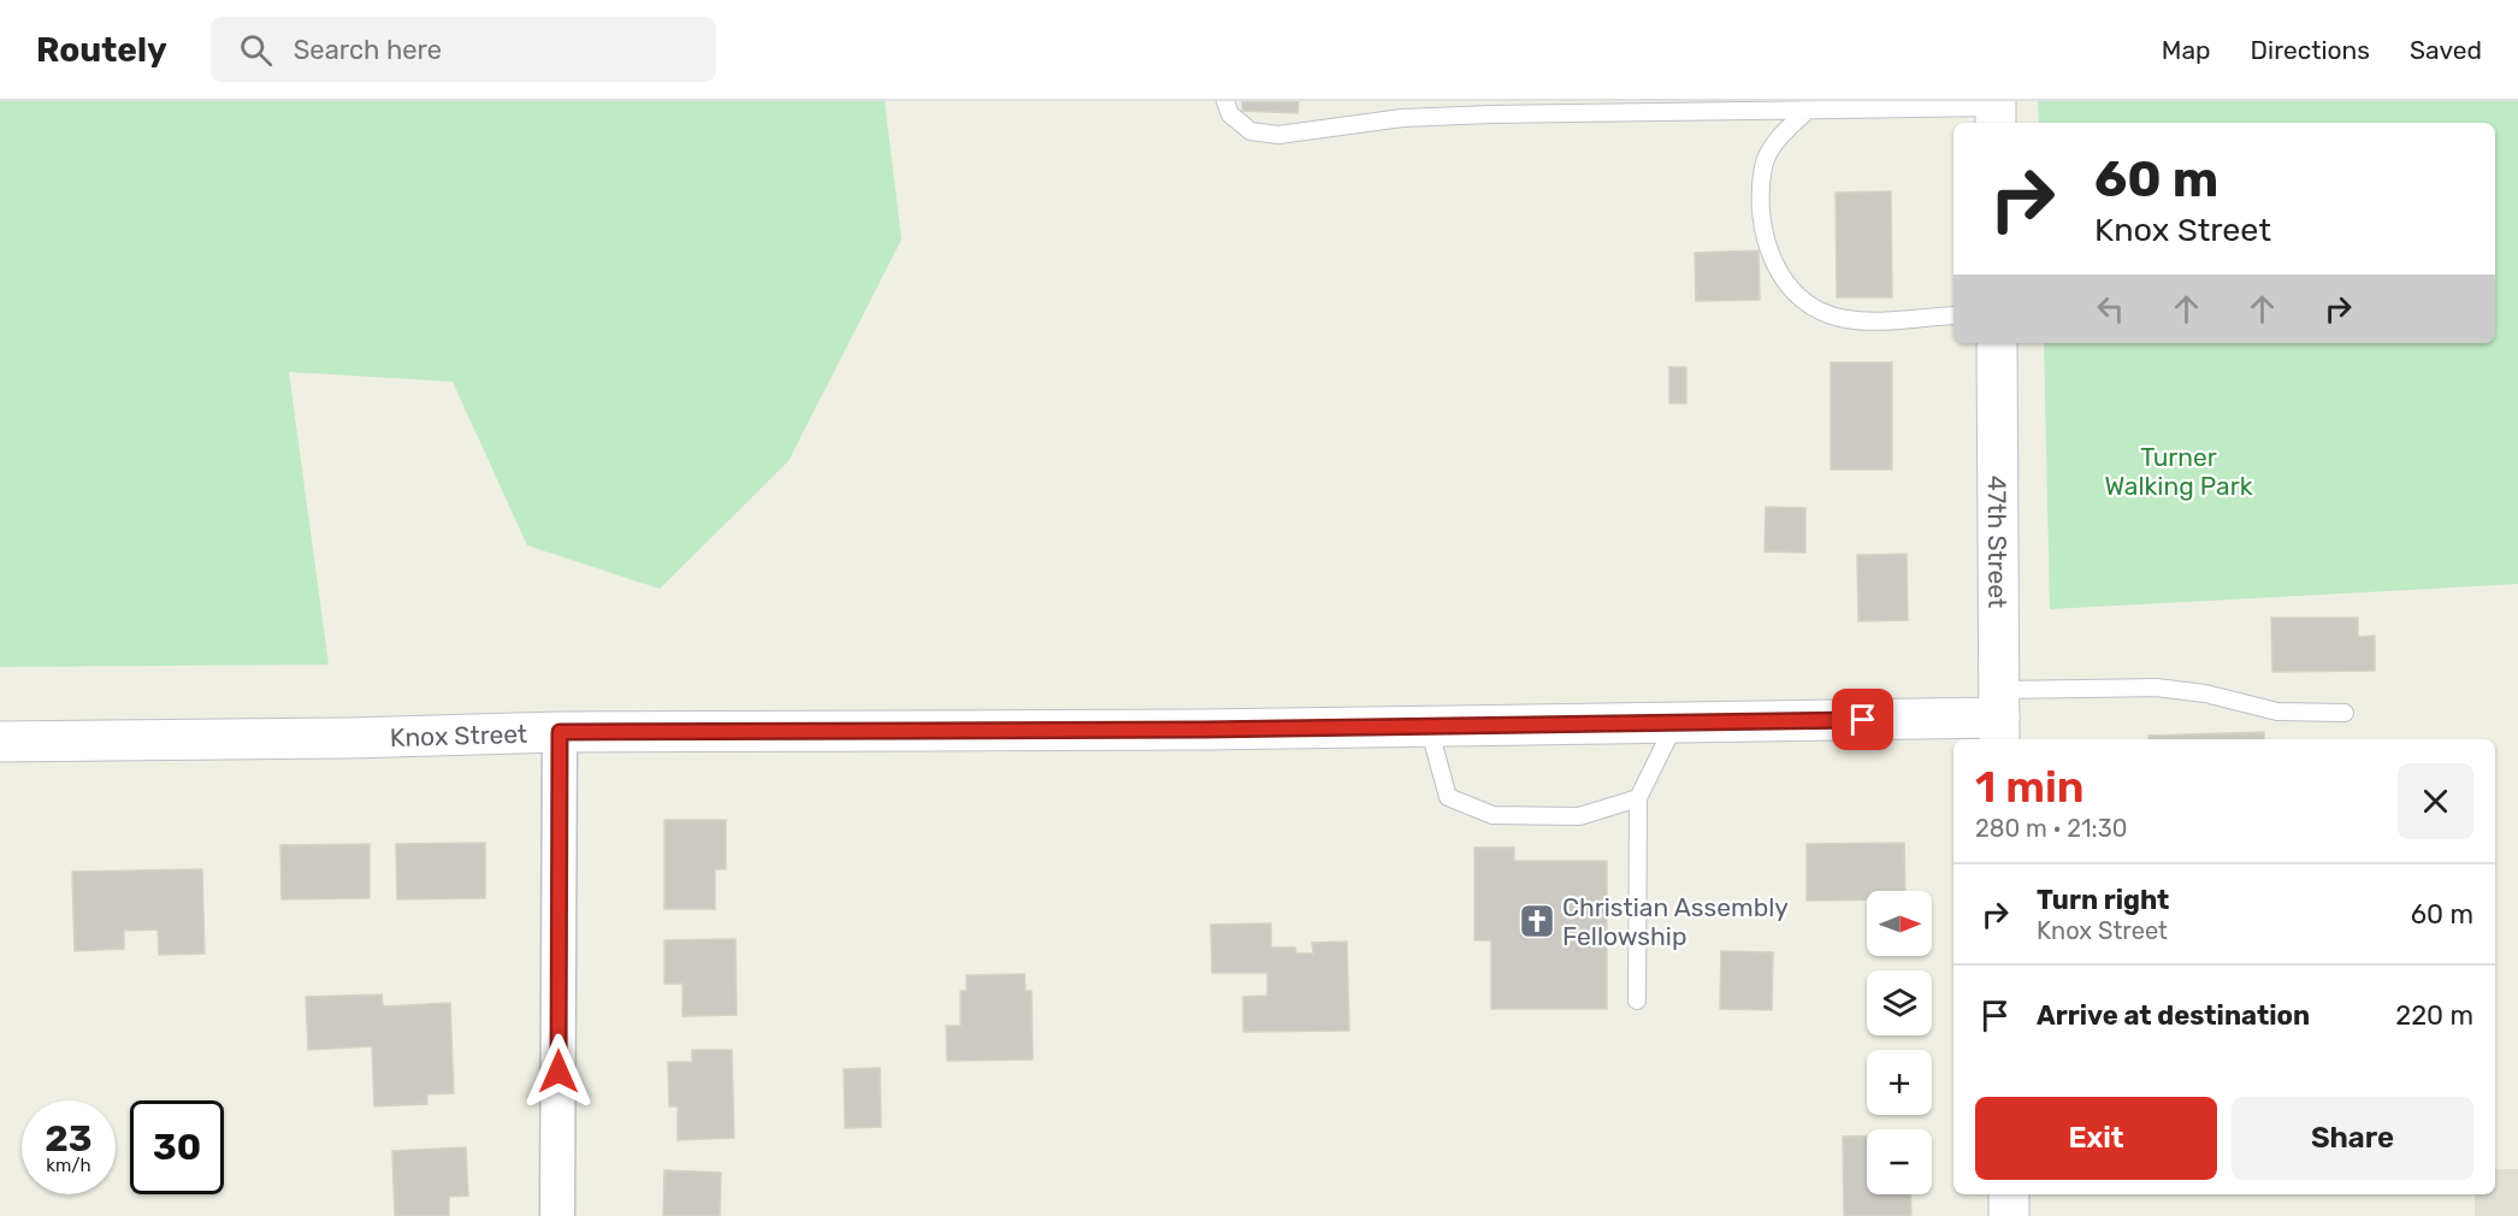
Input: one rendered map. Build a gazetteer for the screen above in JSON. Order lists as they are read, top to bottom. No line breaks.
{"streets":{"street":["47th Street","Knox Street"]},"crossings":[["47th Street","Knox Street"]],"parks":["Turner Walking Park"],"places":{"church":["Christian Assembly Fellowship"]},"north":"right","page":{"header":"Routely","search":"Search here","nav":["Map","Directions","Saved"],"turn":["60 m","Knox Street"],"heading":["1 min","280 m · 21:30"],"list":[{"name":"Turn right","note":"Knox Street","value":"60 m"},{"name":"Arrive at destination","value":"220 m"}],"map_buttons":["+","−"],"buttons":["Exit","Share"],"speed":"23 km/h","limit":"30"}}
